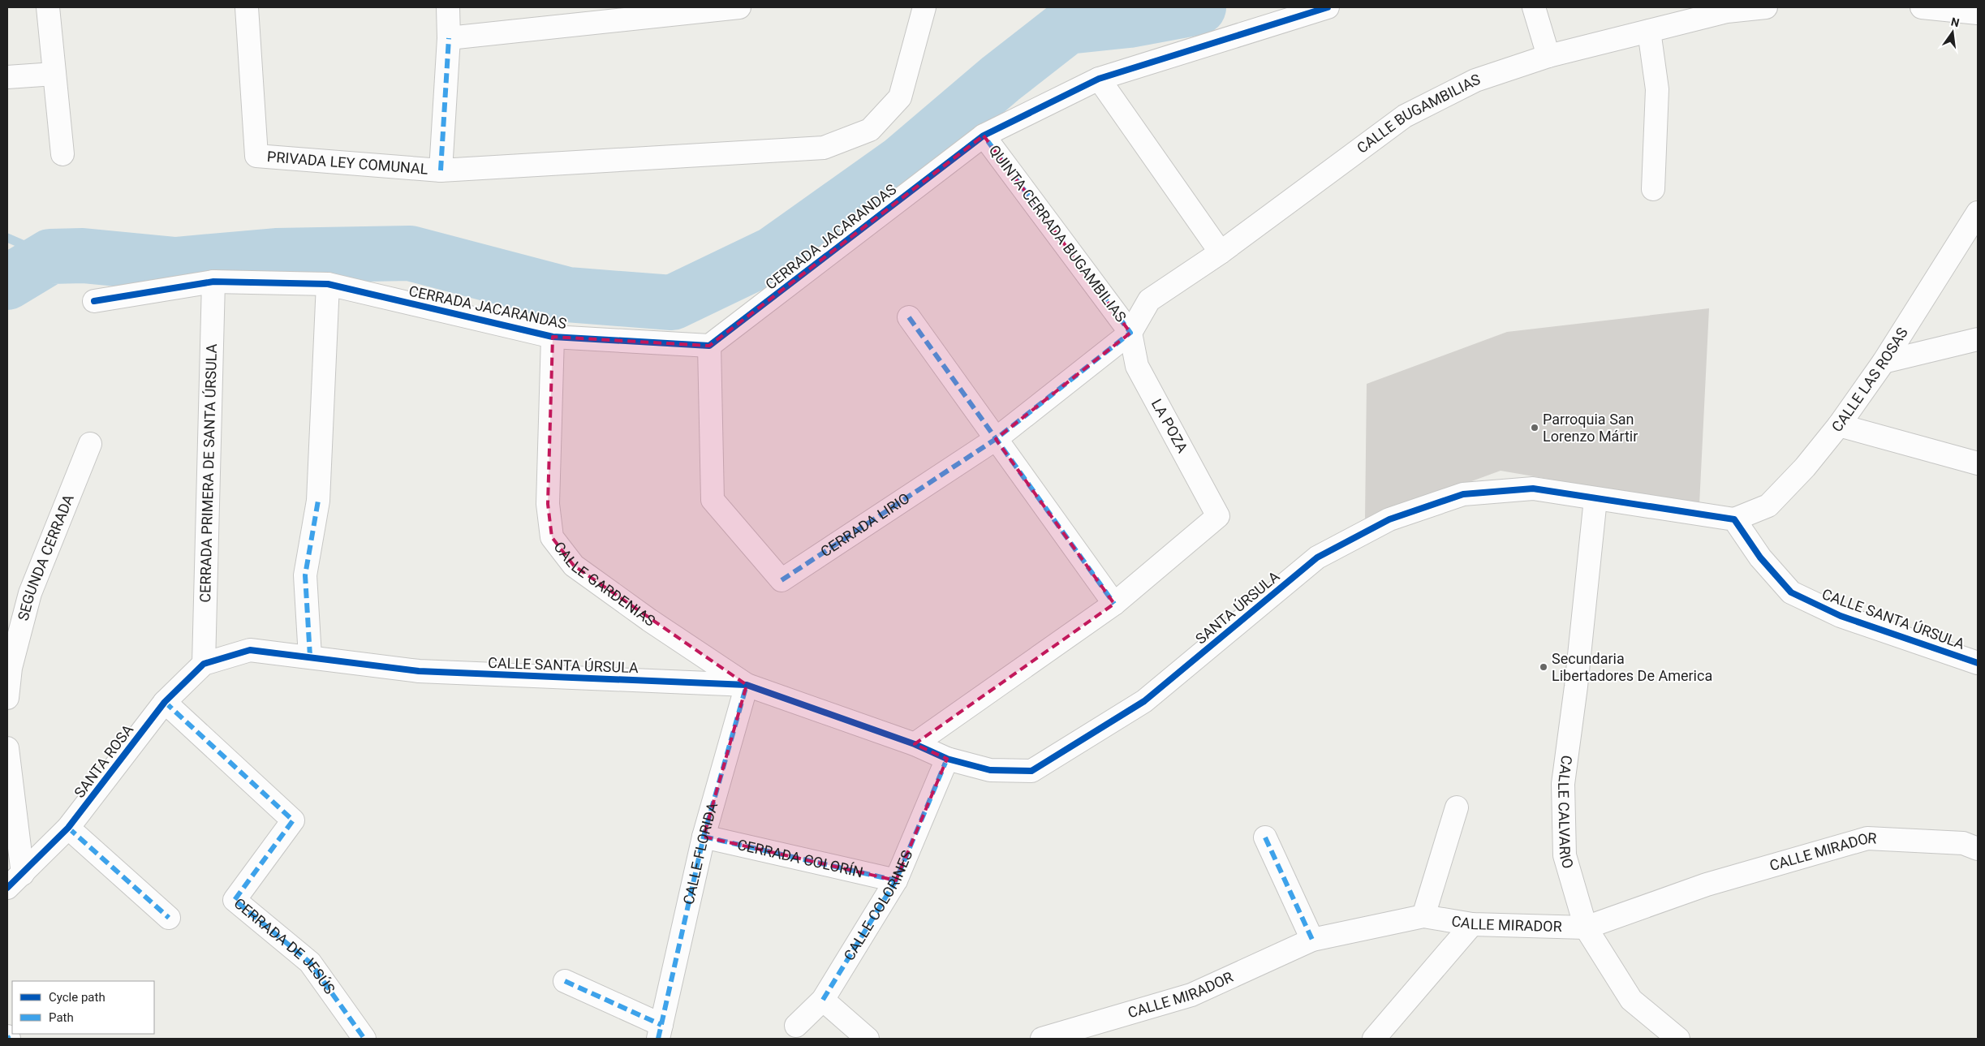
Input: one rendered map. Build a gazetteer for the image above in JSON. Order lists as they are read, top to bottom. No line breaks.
{"streets":{"street":["CALLE BUGAMBILIAS","PRIVADA LEY COMUNAL","QUINTA CERRADA BUGAMBILIAS","CERRADA JACARANDAS","CALLE LAS ROSAS","LA POZA","CERRADA PRIMERA DE SANTA ÚRSULA","CERRADA LIRIO","SEGUNDA CERRADA","CALLE GARDENIAS","SANTA ÚRSULA","CALLE SANTA ÚRSULA","SANTA ROSA","CALLE CALVARIO","CALLE MIRADOR","CALLE FLORIDA","CERRADA COLORÍN","CALLE COLORINES","CERRADA DE JESÚS"]},"crossings":[["CALLE BUGAMBILIAS","QUINTA CERRADA BUGAMBILIAS"],["CALLE BUGAMBILIAS","LA POZA"],["CALLE BUGAMBILIAS","CERRADA LIRIO"],["QUINTA CERRADA BUGAMBILIAS","CERRADA JACARANDAS"],["QUINTA CERRADA BUGAMBILIAS","LA POZA"],["QUINTA CERRADA BUGAMBILIAS","CERRADA LIRIO"],["CERRADA JACARANDAS","CERRADA PRIMERA DE SANTA ÚRSULA"],["CERRADA JACARANDAS","CERRADA LIRIO"],["CERRADA JACARANDAS","CALLE GARDENIAS"],["CALLE LAS ROSAS","CALLE SANTA ÚRSULA"],["LA POZA","CERRADA LIRIO"],["CERRADA PRIMERA DE SANTA ÚRSULA","CALLE SANTA ÚRSULA"],["CERRADA PRIMERA DE SANTA ÚRSULA","SANTA ROSA"],["CALLE GARDENIAS","CALLE SANTA ÚRSULA"],["CALLE GARDENIAS","CALLE FLORIDA"],["SANTA ÚRSULA","CALLE SANTA ÚRSULA"],["SANTA ÚRSULA","CALLE CALVARIO"],["SANTA ÚRSULA","CALLE COLORINES"],["CALLE SANTA ÚRSULA","SANTA ROSA"],["CALLE SANTA ÚRSULA","CALLE FLORIDA"],["SANTA ROSA","CERRADA DE JESÚS"],["CALLE CALVARIO","CALLE MIRADOR"],["CALLE FLORIDA","CERRADA COLORÍN"],["CERRADA COLORÍN","CALLE COLORINES"]],"places":["Parroquia San Lorenzo Mártir","Secundaria Libertadores De America"],"legend":["Cycle path","Path"],"north":"top"}
